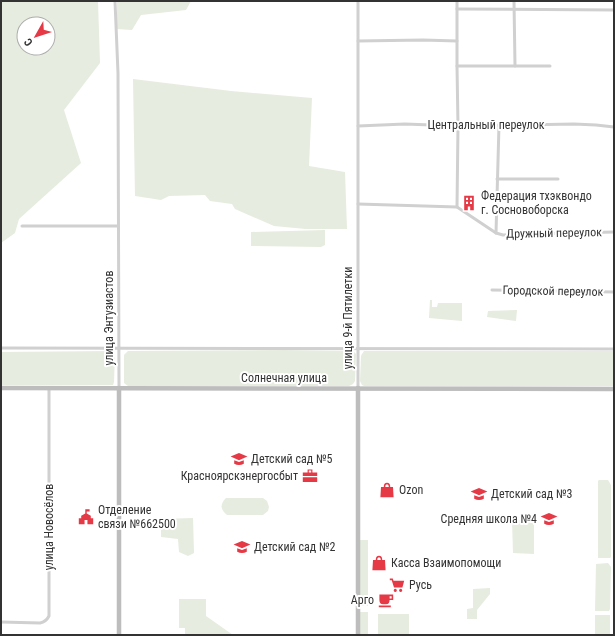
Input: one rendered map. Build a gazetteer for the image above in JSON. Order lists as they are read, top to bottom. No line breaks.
{"streets":{"street":["Центральный переулок","Дружный переулок","Городской переулок","улица Энтузиастов","улица 9-й Пятилетки","Солнечная улица","улица Новосёлов"]},"crossings":[["Центральный переулок","улица 9-й Пятилетки"],["улица Энтузиастов","Солнечная улица"],["улица 9-й Пятилетки","Солнечная улица"],["Солнечная улица","улица Новосёлов"]],"places":{"building":["Федерация тхэквондо г. Сосновоборска"],"school or university":["Детский сад №5","Детский сад №3","Средняя школа №4","Детский сад №2"],"office":["Красноярскэнергосбыт"],"shop":["Ozon","Касса Взаимопомощи"],"public building":["Отделение связи №662500"],"supermarket":["Русь"],"cafe":["Арго"]},"north":"bottom left"}
